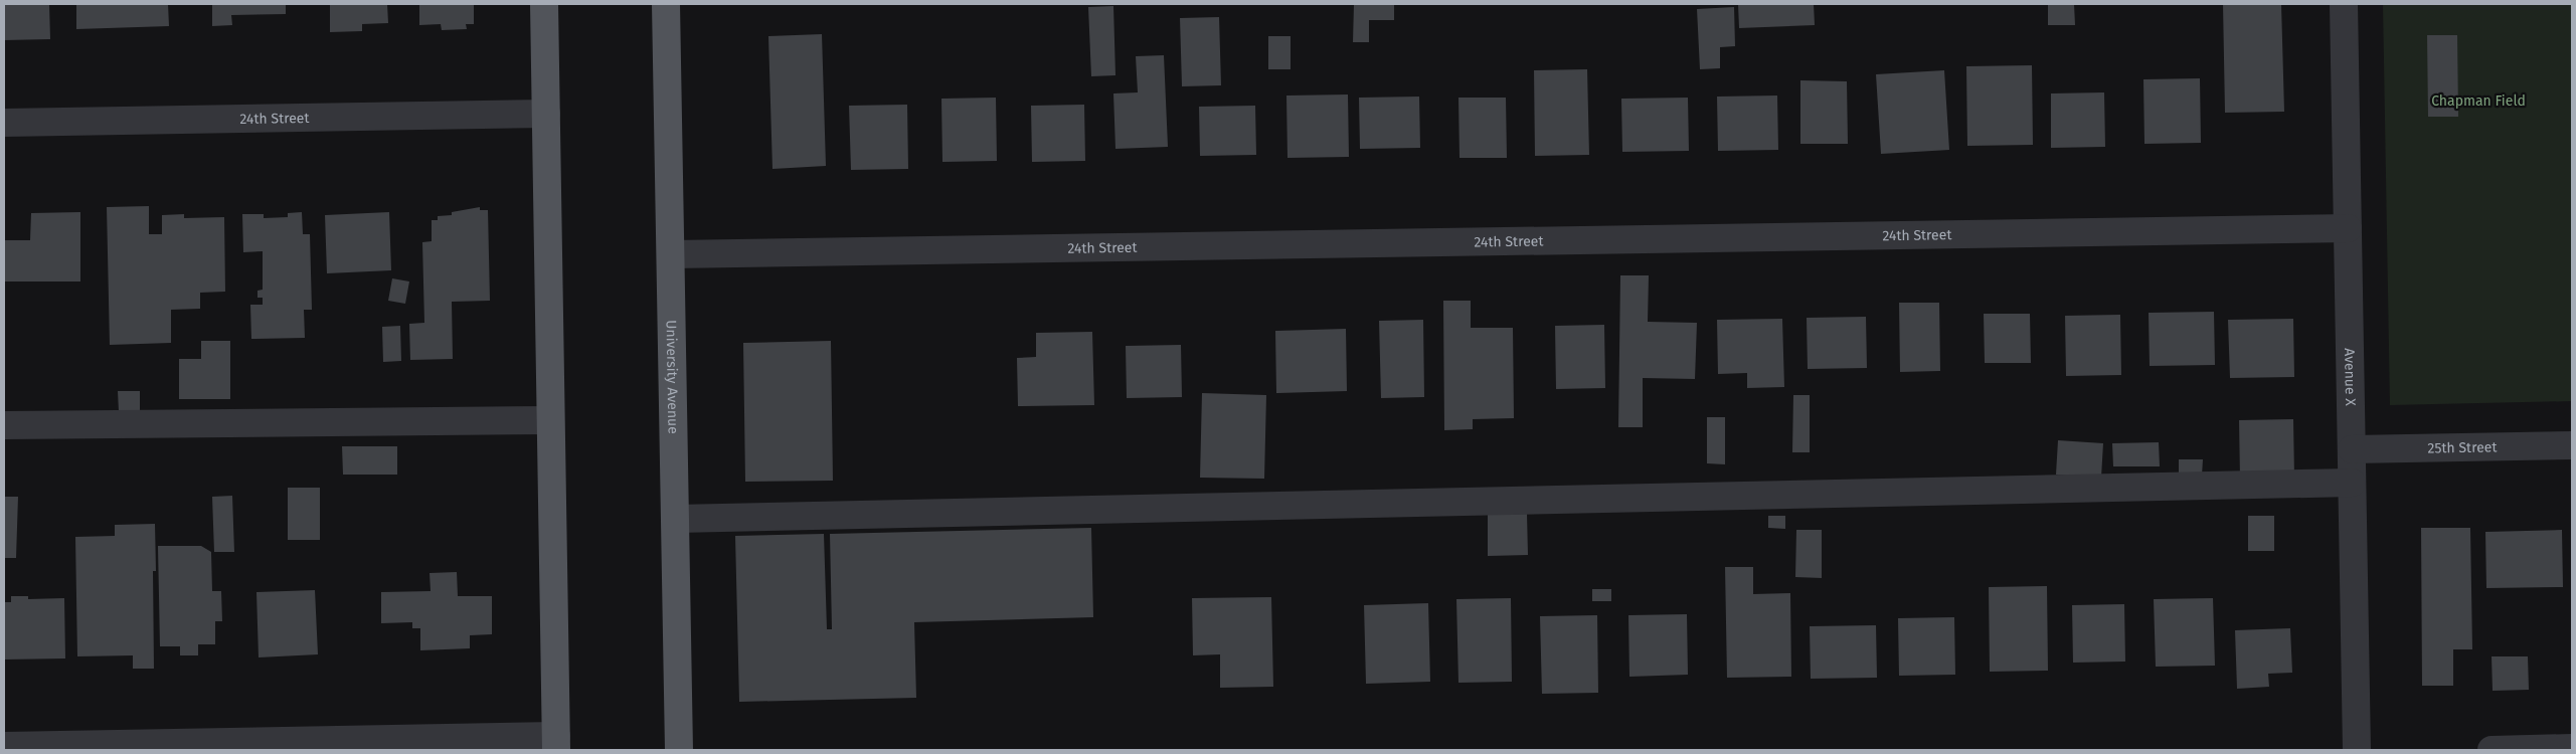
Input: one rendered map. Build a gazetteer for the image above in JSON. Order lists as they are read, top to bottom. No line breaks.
{"streets":{"main road":["University Avenue"],"street":["24th Street","Avenue X","25th Street"]},"crossings":[["24th Street","University Avenue"],["24th Street","Avenue X"],["Avenue X","25th Street"]],"parks":["Chapman Field"]}
